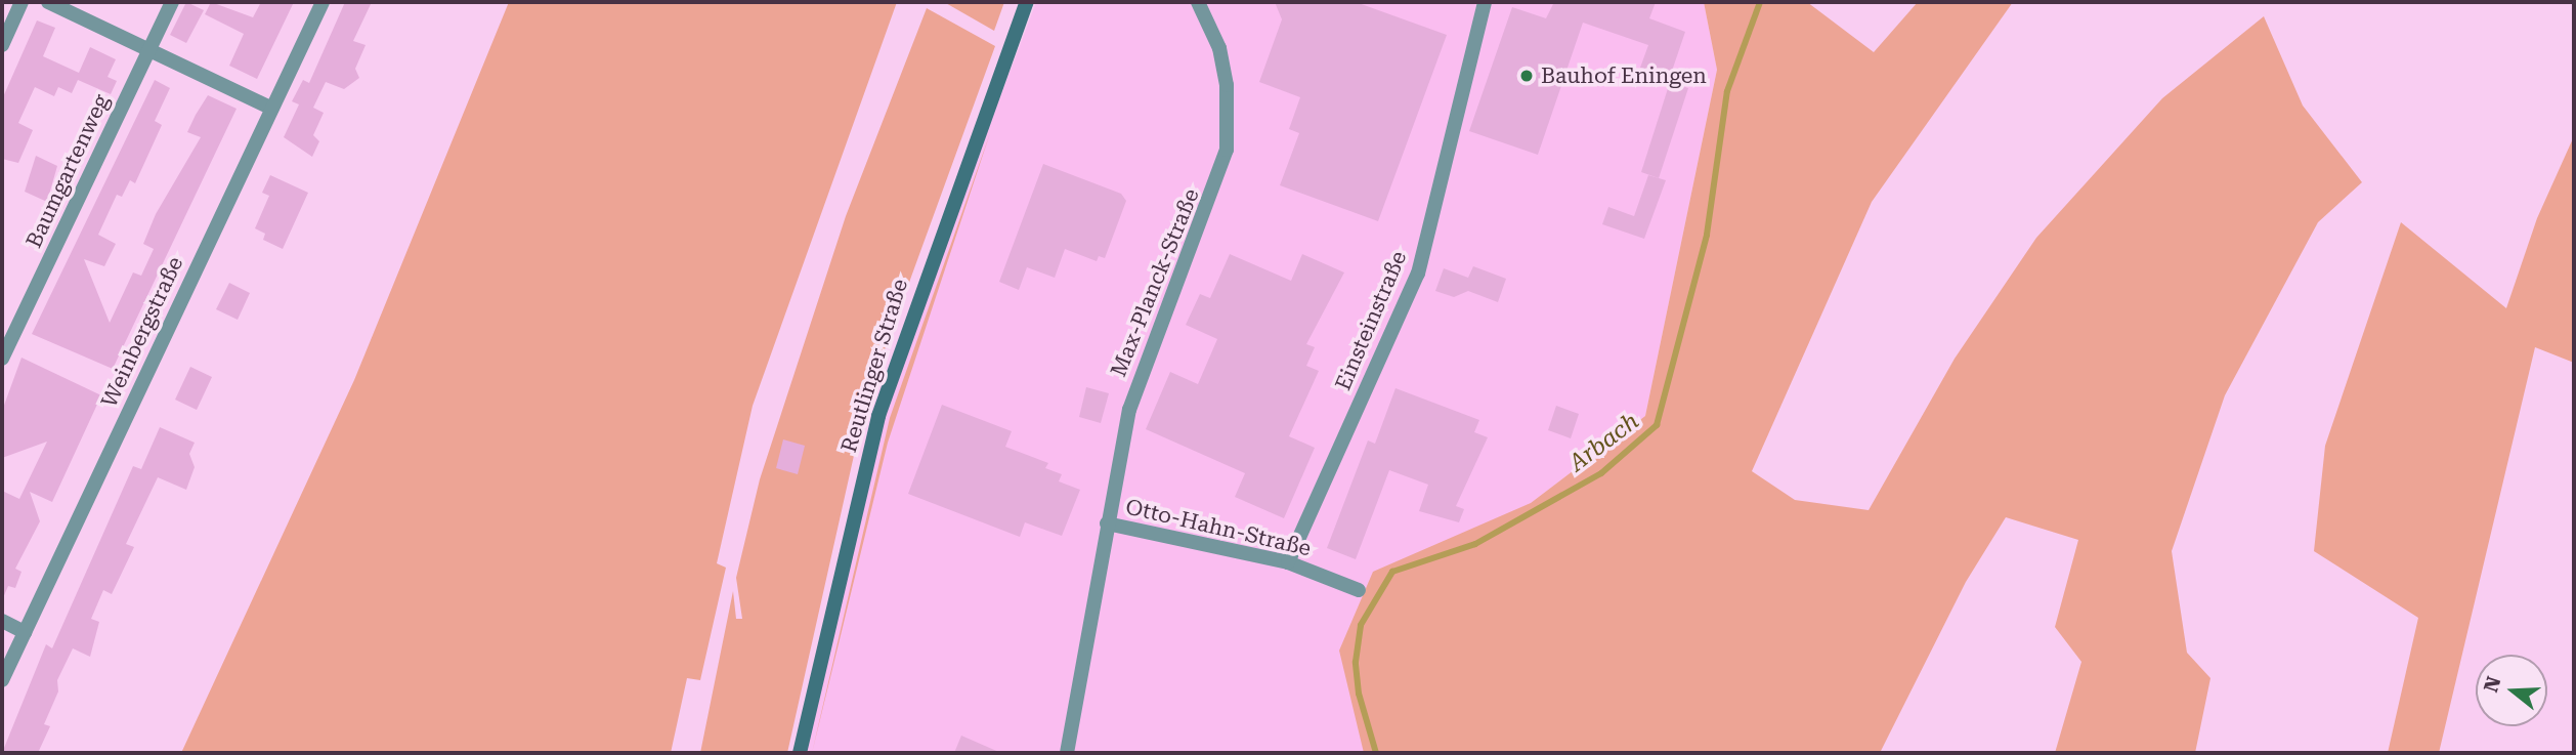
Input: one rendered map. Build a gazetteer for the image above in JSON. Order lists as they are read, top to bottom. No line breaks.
{"streets":{"main road":["Reutlinger Straße"],"street":["Baumgartenweg","Max-Planck-Straße","Einsteinstraße","Weinbergstraße","Otto-Hahn-Straße"]},"crossings":[["Max-Planck-Straße","Otto-Hahn-Straße"],["Einsteinstraße","Otto-Hahn-Straße"]],"water":["Arbach"],"places":["Bauhof Eningen"],"north":"left"}
